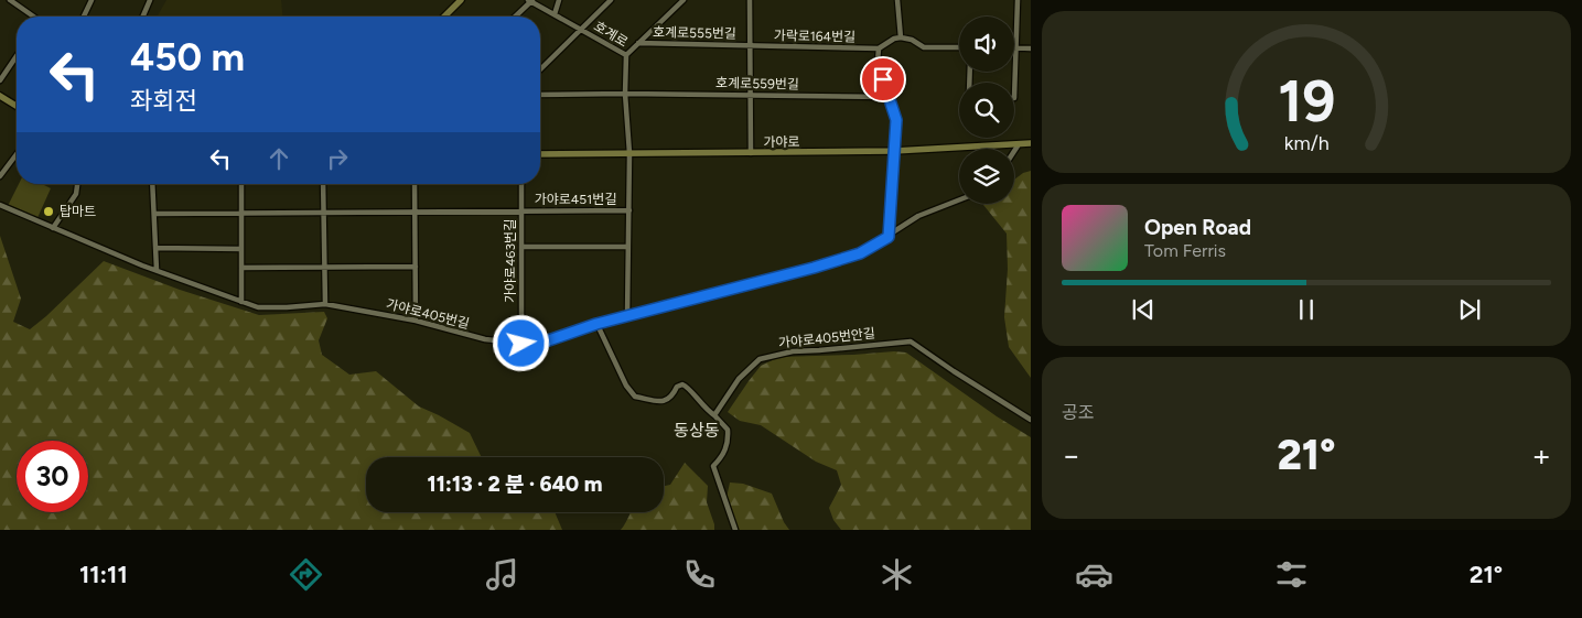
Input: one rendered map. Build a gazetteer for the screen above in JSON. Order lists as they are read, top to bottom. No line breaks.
{"streets":{"main road":["가야로"],"street":["호계로555번길","호계로","가락로164번길","호계로559번길","가야로451번길","가야로463번길","가야로405번길","가야로405번안길"]},"crossings":[["호계로555번길","호계로"],["호계로555번길","가락로164번길"],["호계로555번길","호계로559번길"],["호계로555번길","가야로"],["호계로","호계로559번길"],["호계로","가야로"],["호계로","가야로451번길"],["가야로","가야로451번길"],["가야로451번길","가야로463번길"],["가야로451번길","가야로405번길"],["가야로463번길","가야로405번길"]],"districts":["동상동"],"places":["탑마트"],"page":{"turn":["450 m","좌회전"],"song":["Open Road","Tom Ferris"],"tile":"공조","heat":["−","21°","+"],"limit":"30","trip":"11:13 · 2 분 · 640 m","tabs":["11:11","21°"],"gauge":["19","km/h"]}}
